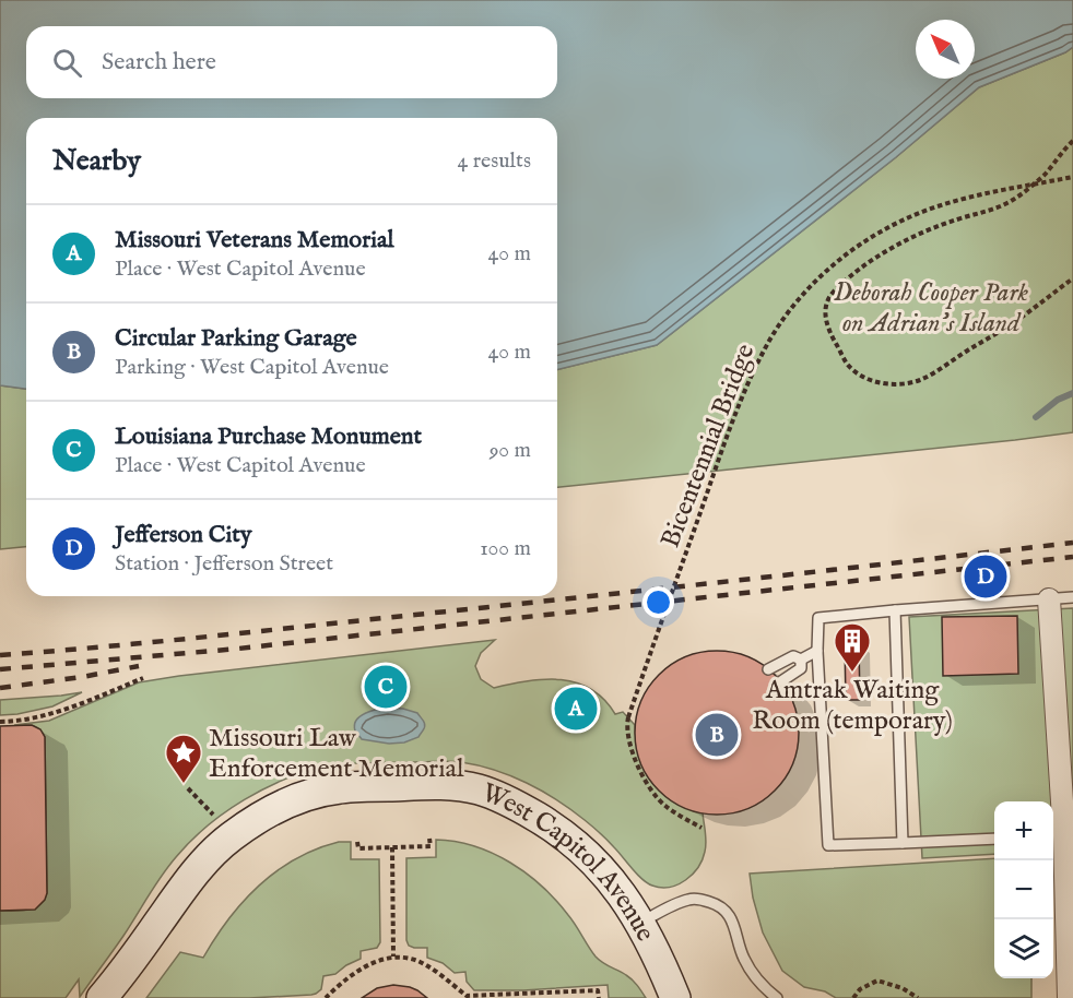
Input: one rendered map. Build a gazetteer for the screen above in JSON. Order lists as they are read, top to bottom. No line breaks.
{"streets":{"street":["West Capitol Avenue"],"path":["Bicentennial Bridge"]},"parks":["Deborah Cooper Park on Adrian's Island"],"places":{"building":["Amtrak Waiting Room (temporary)"],"place":["Missouri Law Enforcement Memorial"]},"north":"top left","page":{"search":"Search here","heading":["Nearby","4 results"],"list":[{"mark":"A","name":"Missouri Veterans Memorial","note":"Place · West Capitol Avenue","value":"40 m"},{"mark":"B","name":"Circular Parking Garage","note":"Parking · West Capitol Avenue","value":"40 m"},{"mark":"C","name":"Louisiana Purchase Monument","note":"Place · West Capitol Avenue","value":"90 m"},{"mark":"D","name":"Jefferson City","note":"Station · Jefferson Street","value":"100 m"}],"pins":["D","C","A","B"],"map_buttons":["+","−"]}}
